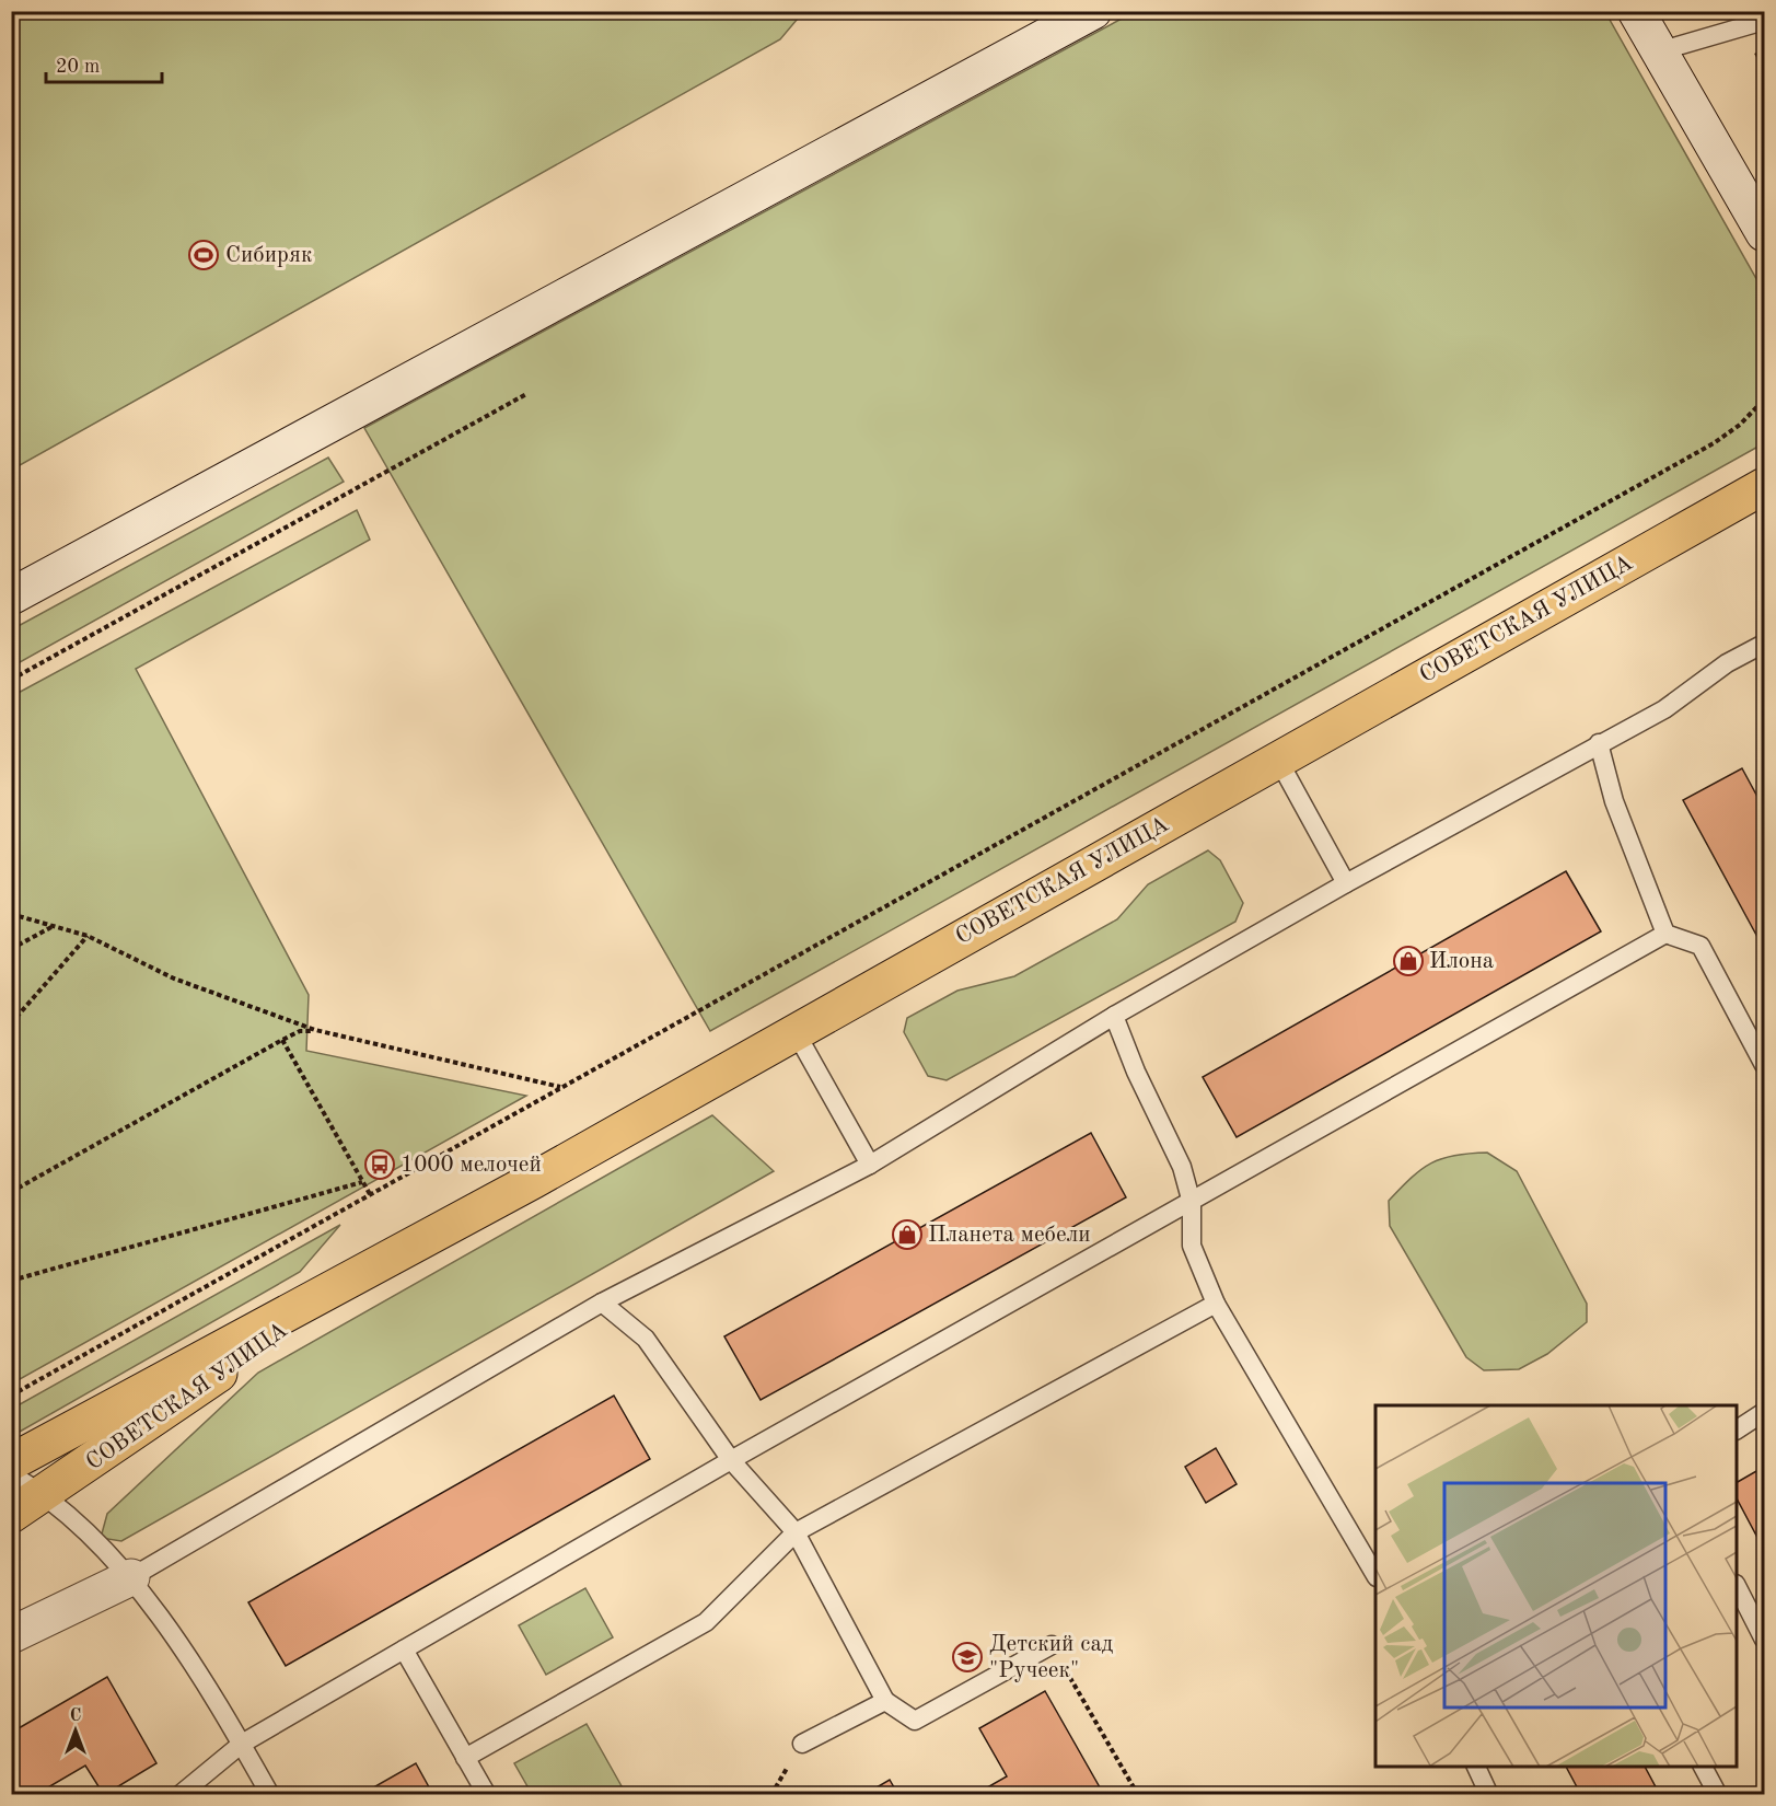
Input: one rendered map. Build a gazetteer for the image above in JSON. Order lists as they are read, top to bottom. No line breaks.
{"streets":{"main road":["СОВЕТСКАЯ УЛИЦА"]},"places":{"sports":["Сибиряк"],"shop":["Илона","Планета мебели"],"bus stop":["1000 мелочей"],"school or university":["Детский сад \"Ручеек\""]},"scale_bar":"20 m","north":"top"}
